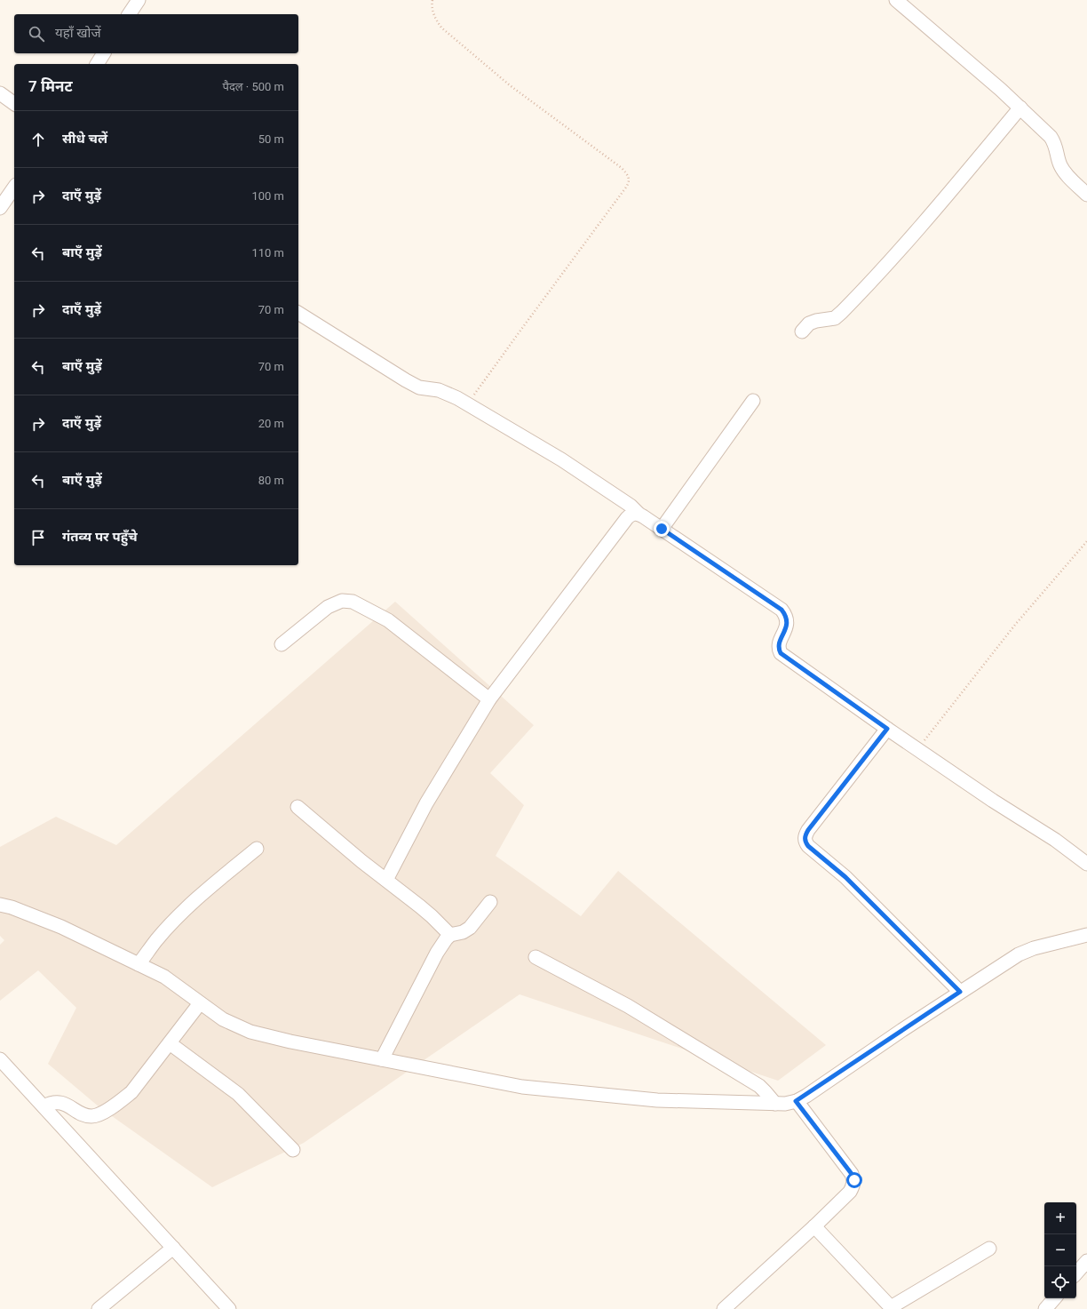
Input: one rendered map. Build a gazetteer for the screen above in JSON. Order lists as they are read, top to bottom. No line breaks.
{"page":{"search":"यहाँ खोजें","heading":["7 मिनट","पैदल · 500 m"],"list":[["सीधे चलें","50 m"],["दाएँ मुड़ें","100 m"],["बाएँ मुड़ें","110 m"],["दाएँ मुड़ें","70 m"],["बाएँ मुड़ें","70 m"],["दाएँ मुड़ें","20 m"],["बाएँ मुड़ें","80 m"],"गंतव्य पर पहुँचे"],"map_buttons":["+","−"]}}
